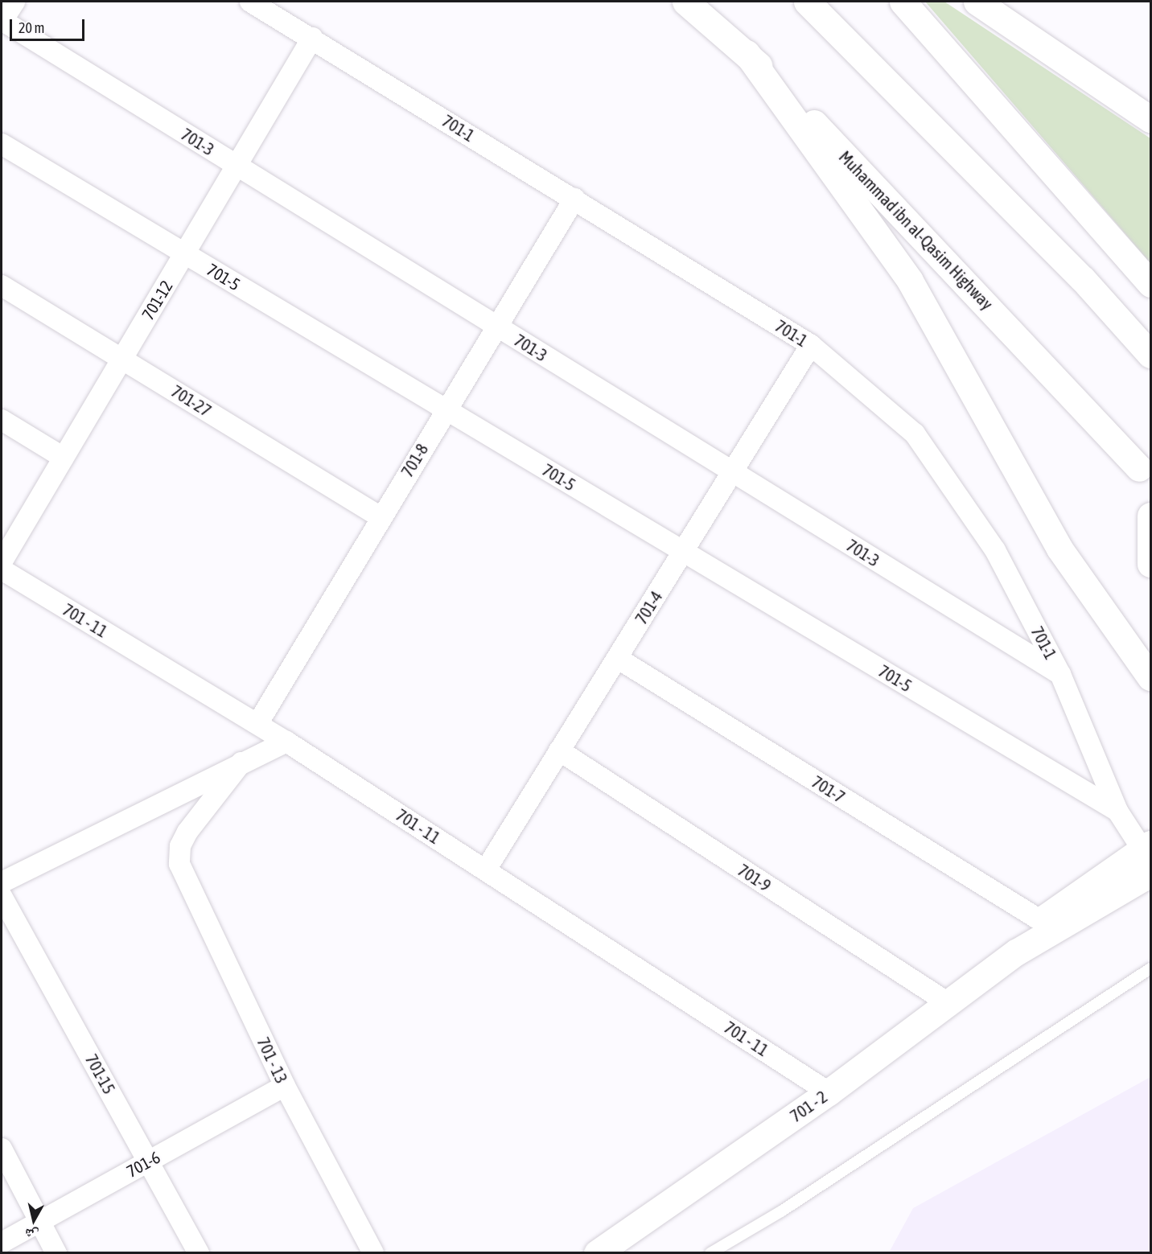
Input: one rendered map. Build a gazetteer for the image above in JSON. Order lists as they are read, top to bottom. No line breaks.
{"streets":{"main road":["Muhammad ibn al-Qasim Highway","701 - 2"],"street":["701-1","701-3","701-5","701-12","701-27","701-8","701-4","701 - 11","701-7","701-9","701 - 13","701-15","701-6"]},"crossings":[["701-1","701-3"],["701-1","701-5"],["701-1","701-12"],["701-1","701-8"],["701-1","701-4"],["701-3","701-12"],["701-3","701-8"],["701-3","701-4"],["701-5","701-12"],["701-5","701-8"],["701-5","701-4"],["701-12","701-27"],["701-27","701-8"],["701-8","701 - 11"],["701-4","701 - 11"],["701-4","701-7"],["701-4","701-9"],["701 - 11","701 - 2"],["701-9","701 - 2"],["701 - 13","701-6"],["701-15","701-6"]],"scale_bar":"20 m","north":"bottom"}
